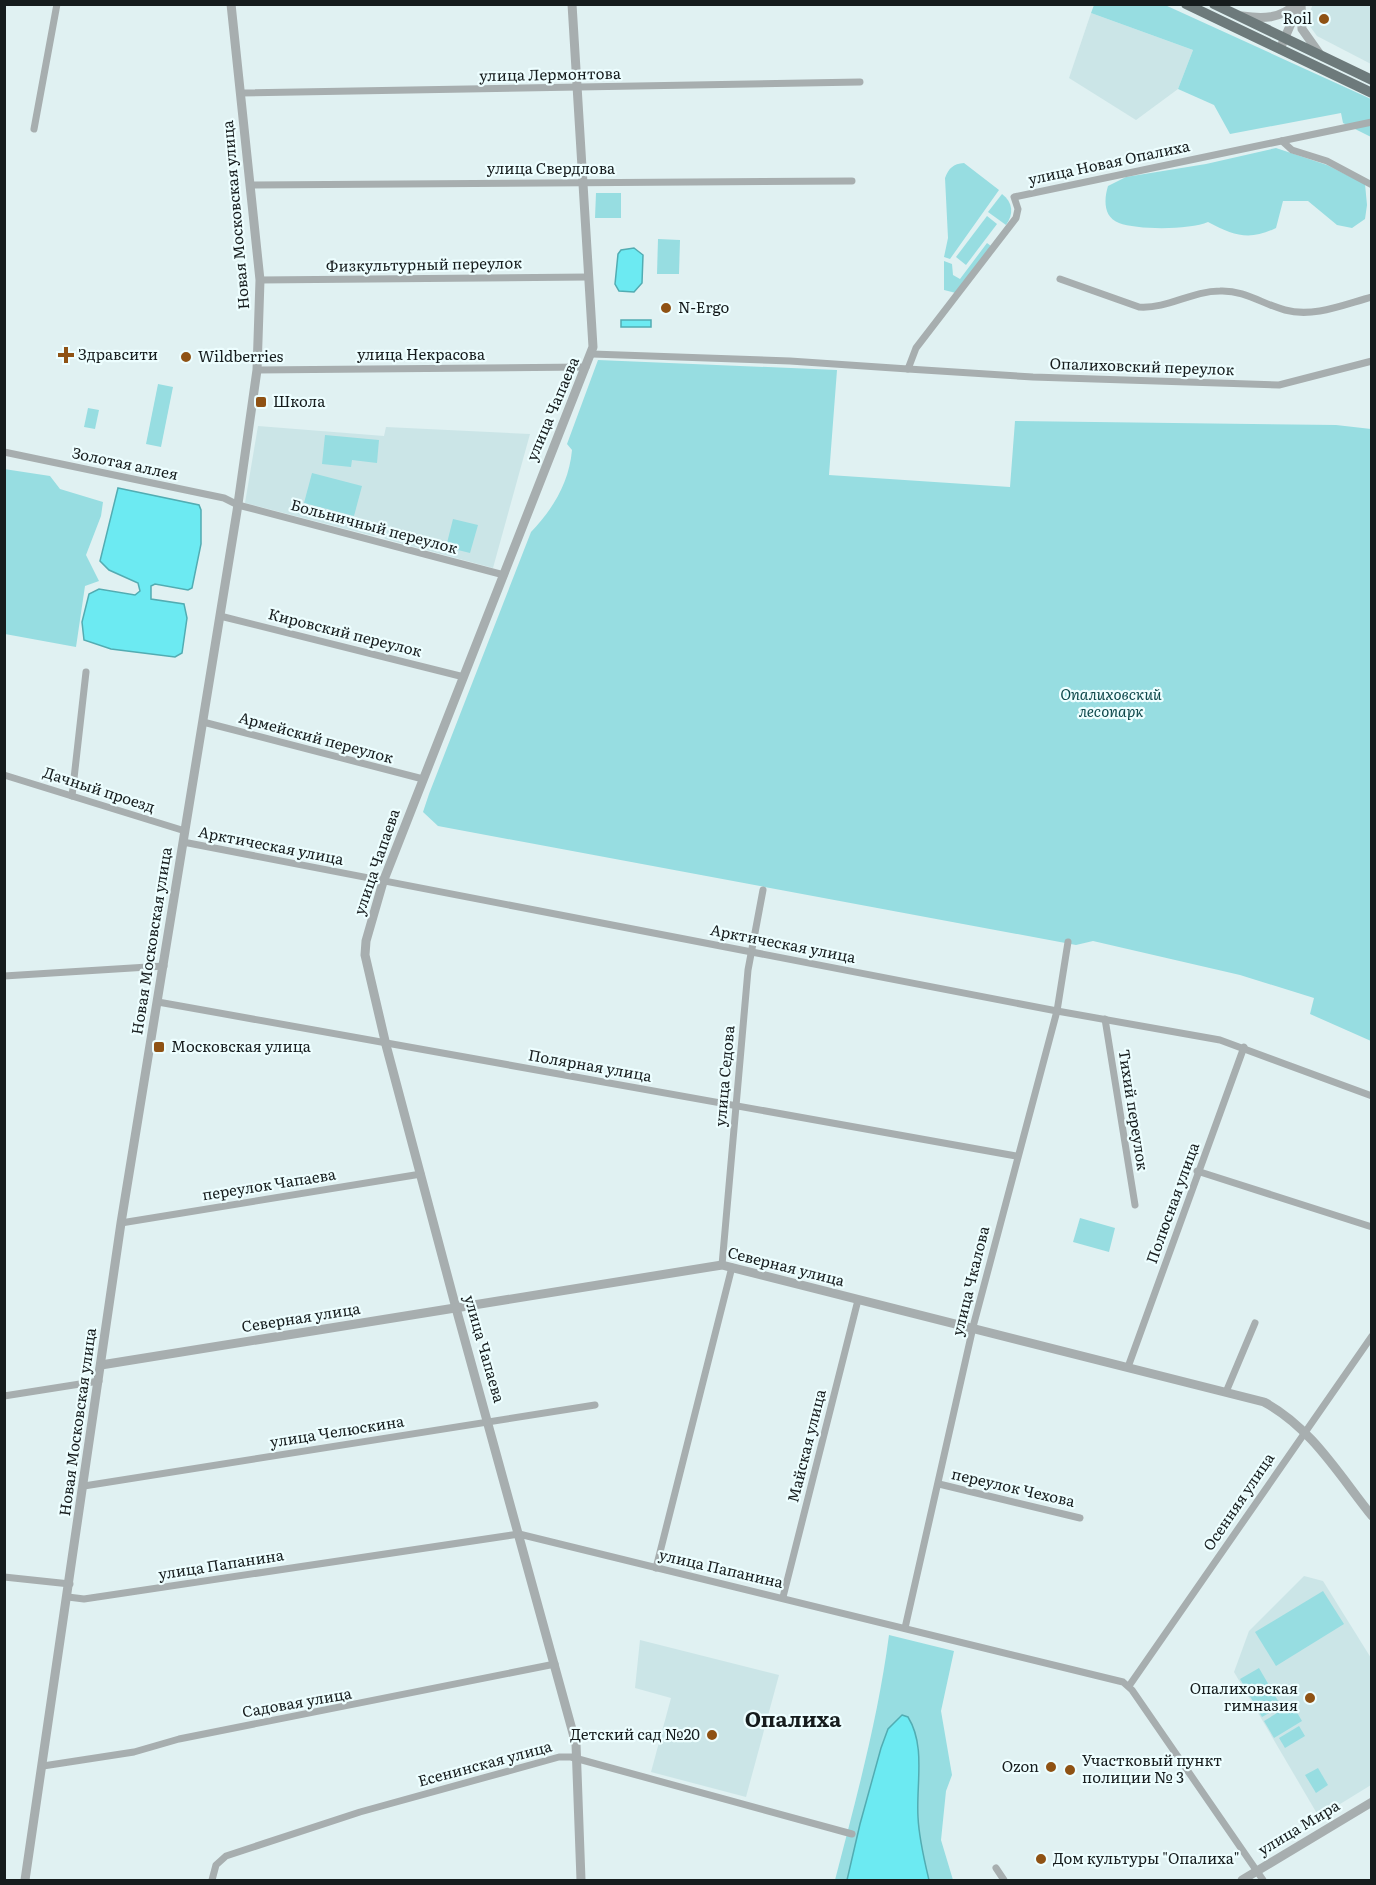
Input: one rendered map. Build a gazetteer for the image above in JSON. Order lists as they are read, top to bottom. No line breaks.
{"streets":{"street":["улица Лермонтова","улица Новая Опалиха","улица Свердлова","Новая Московская улица","Физкультурный переулок","улица Некрасова","Опалиховский переулок","улица Чапаева","Золотая аллея","Больничный переулок","Кировский переулок","Армейский переулок","Дачный проезд","Арктическая улица","Полярная улица","улица Седова","Тихий переулок","переулок Чапаева","Полюсная улица","Северная улица","улица Чкалова","улица Челюскина","Майская улица","переулок Чехова","Осенняя улица","улица Папанина","Садовая улица","Есенинская улица","улица Мира"]},"crossings":[["улица Лермонтова","Новая Московская улица"],["улица Лермонтова","улица Чапаева"],["улица Новая Опалиха","Опалиховский переулок"],["улица Свердлова","Новая Московская улица"],["улица Свердлова","улица Чапаева"],["Новая Московская улица","Физкультурный переулок"],["Новая Московская улица","улица Некрасова"],["Новая Московская улица","Золотая аллея"],["Новая Московская улица","Больничный переулок"],["Новая Московская улица","Кировский переулок"],["Новая Московская улица","Армейский переулок"],["Новая Московская улица","Дачный проезд"],["Новая Московская улица","Арктическая улица"],["Новая Московская улица","Полярная улица"],["Новая Московская улица","переулок Чапаева"],["Новая Московская улица","Северная улица"],["Новая Московская улица","улица Челюскина"],["Новая Московская улица","улица Папанина"],["Новая Московская улица","Садовая улица"],["Физкультурный переулок","улица Чапаева"],["улица Некрасова","улица Чапаева"],["улица Чапаева","Больничный переулок"],["улица Чапаева","Кировский переулок"],["улица Чапаева","Армейский переулок"],["улица Чапаева","Арктическая улица"],["улица Чапаева","Полярная улица"],["улица Чапаева","переулок Чапаева"],["улица Чапаева","Северная улица"],["улица Чапаева","улица Челюскина"],["улица Чапаева","улица Папанина"],["улица Чапаева","Садовая улица"],["улица Чапаева","Есенинская улица"],["Золотая аллея","Больничный переулок"],["Арктическая улица","улица Седова"],["Арктическая улица","Тихий переулок"],["Арктическая улица","Полюсная улица"],["Арктическая улица","улица Чкалова"],["Полярная улица","улица Седова"],["Полярная улица","улица Чкалова"],["улица Седова","Северная улица"],["Полюсная улица","Северная улица"],["Северная улица","улица Чкалова"],["Северная улица","Майская улица"],["Северная улица","Осенняя улица"],["улица Чкалова","переулок Чехова"],["улица Чкалова","улица Папанина"],["Майская улица","улица Папанина"],["Осенняя улица","улица Папанина"]],"districts":["Опалиха"],"parks":["Опалиховский лесопарк"],"places":{"other":["Roil","N-Ergo","Wildberries","Опалиховская гимназия","Детский сад №20","Ozon","Участковый пункт полиции № 3","Дом культуры \"Опалиха\""],"health":["Здравсити"],"transit":["Школа","Московская улица"]}}
